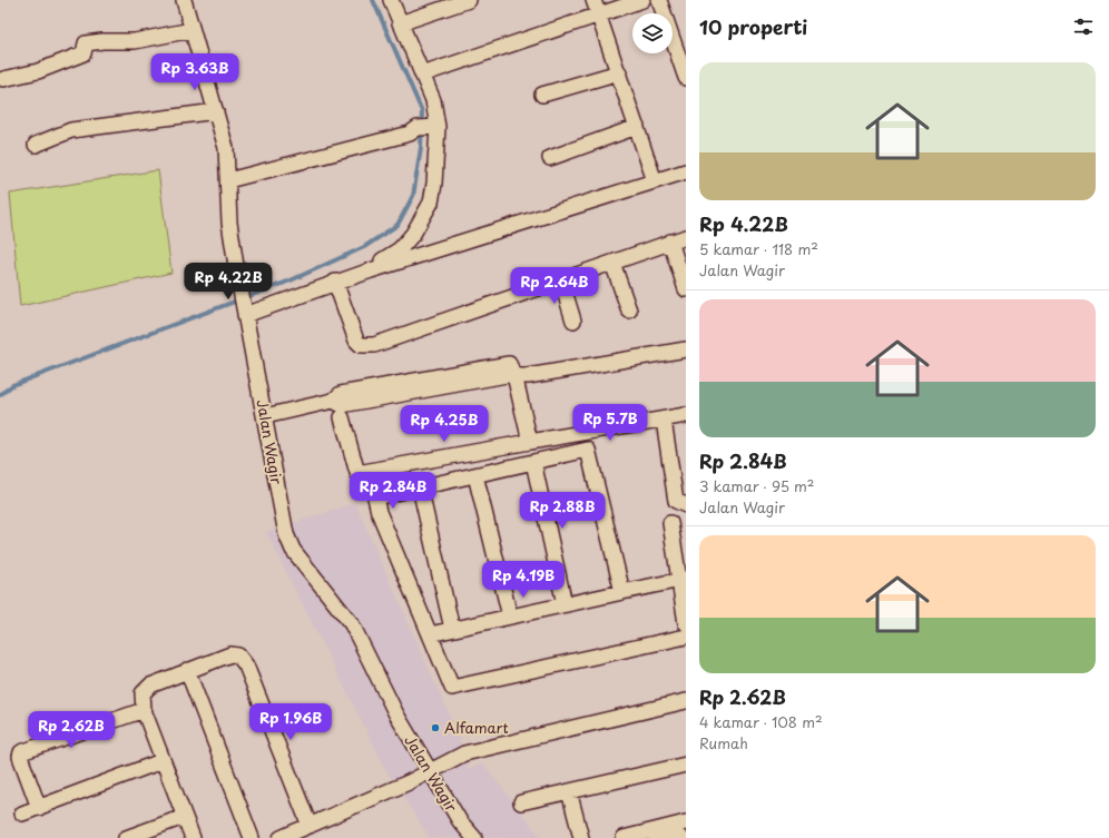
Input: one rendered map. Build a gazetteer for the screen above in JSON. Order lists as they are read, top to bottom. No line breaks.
{"streets":{"street":["Jalan Wagir"]},"places":["Alfamart"],"page":{"heading":"10 properti","price":["Rp 3.63B","Rp 4.22B","Rp 2.64B","Rp 5.7B","Rp 4.25B","Rp 2.84B","Rp 2.88B","Rp 4.19B","Rp 1.96B","Rp 2.62B"],"list":[{"name":"Rp 4.22B","note":"5 kamar · 118 m² · Jalan Wagir"},{"name":"Rp 2.84B","note":"3 kamar · 95 m² · Jalan Wagir"},{"name":"Rp 2.62B","note":"4 kamar · 108 m² · Rumah"}]}}
